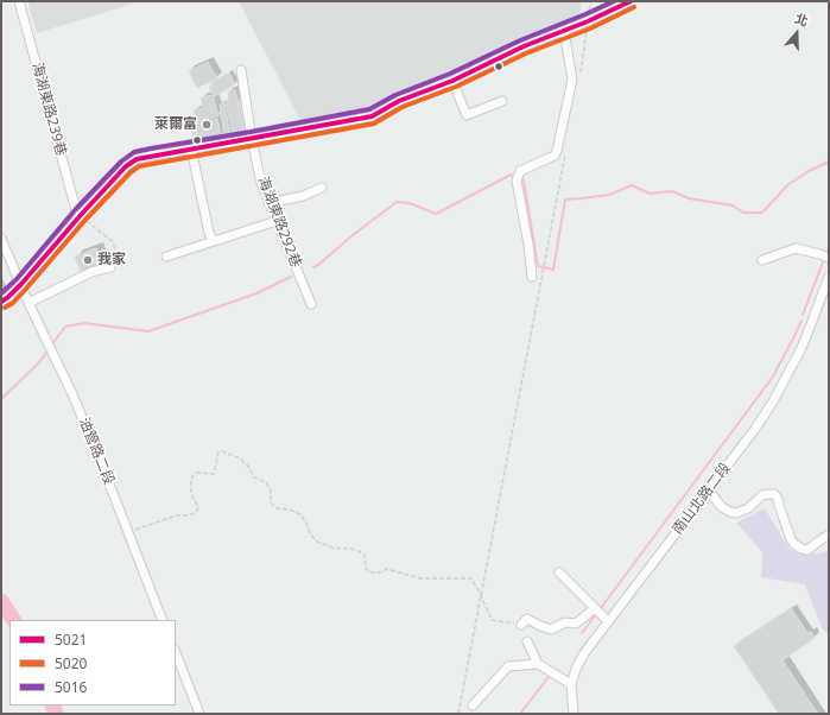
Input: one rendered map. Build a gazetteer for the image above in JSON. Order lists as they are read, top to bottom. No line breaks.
{"streets":{"street":["海湖東路239巷","海湖東路292巷","油管路二段","南山北路二段"]},"places":["萊爾富","我家"],"lines":["transit line 5021","transit line 5016","transit line 5020"],"legend":["5021","5020","5016"],"north":"top"}
